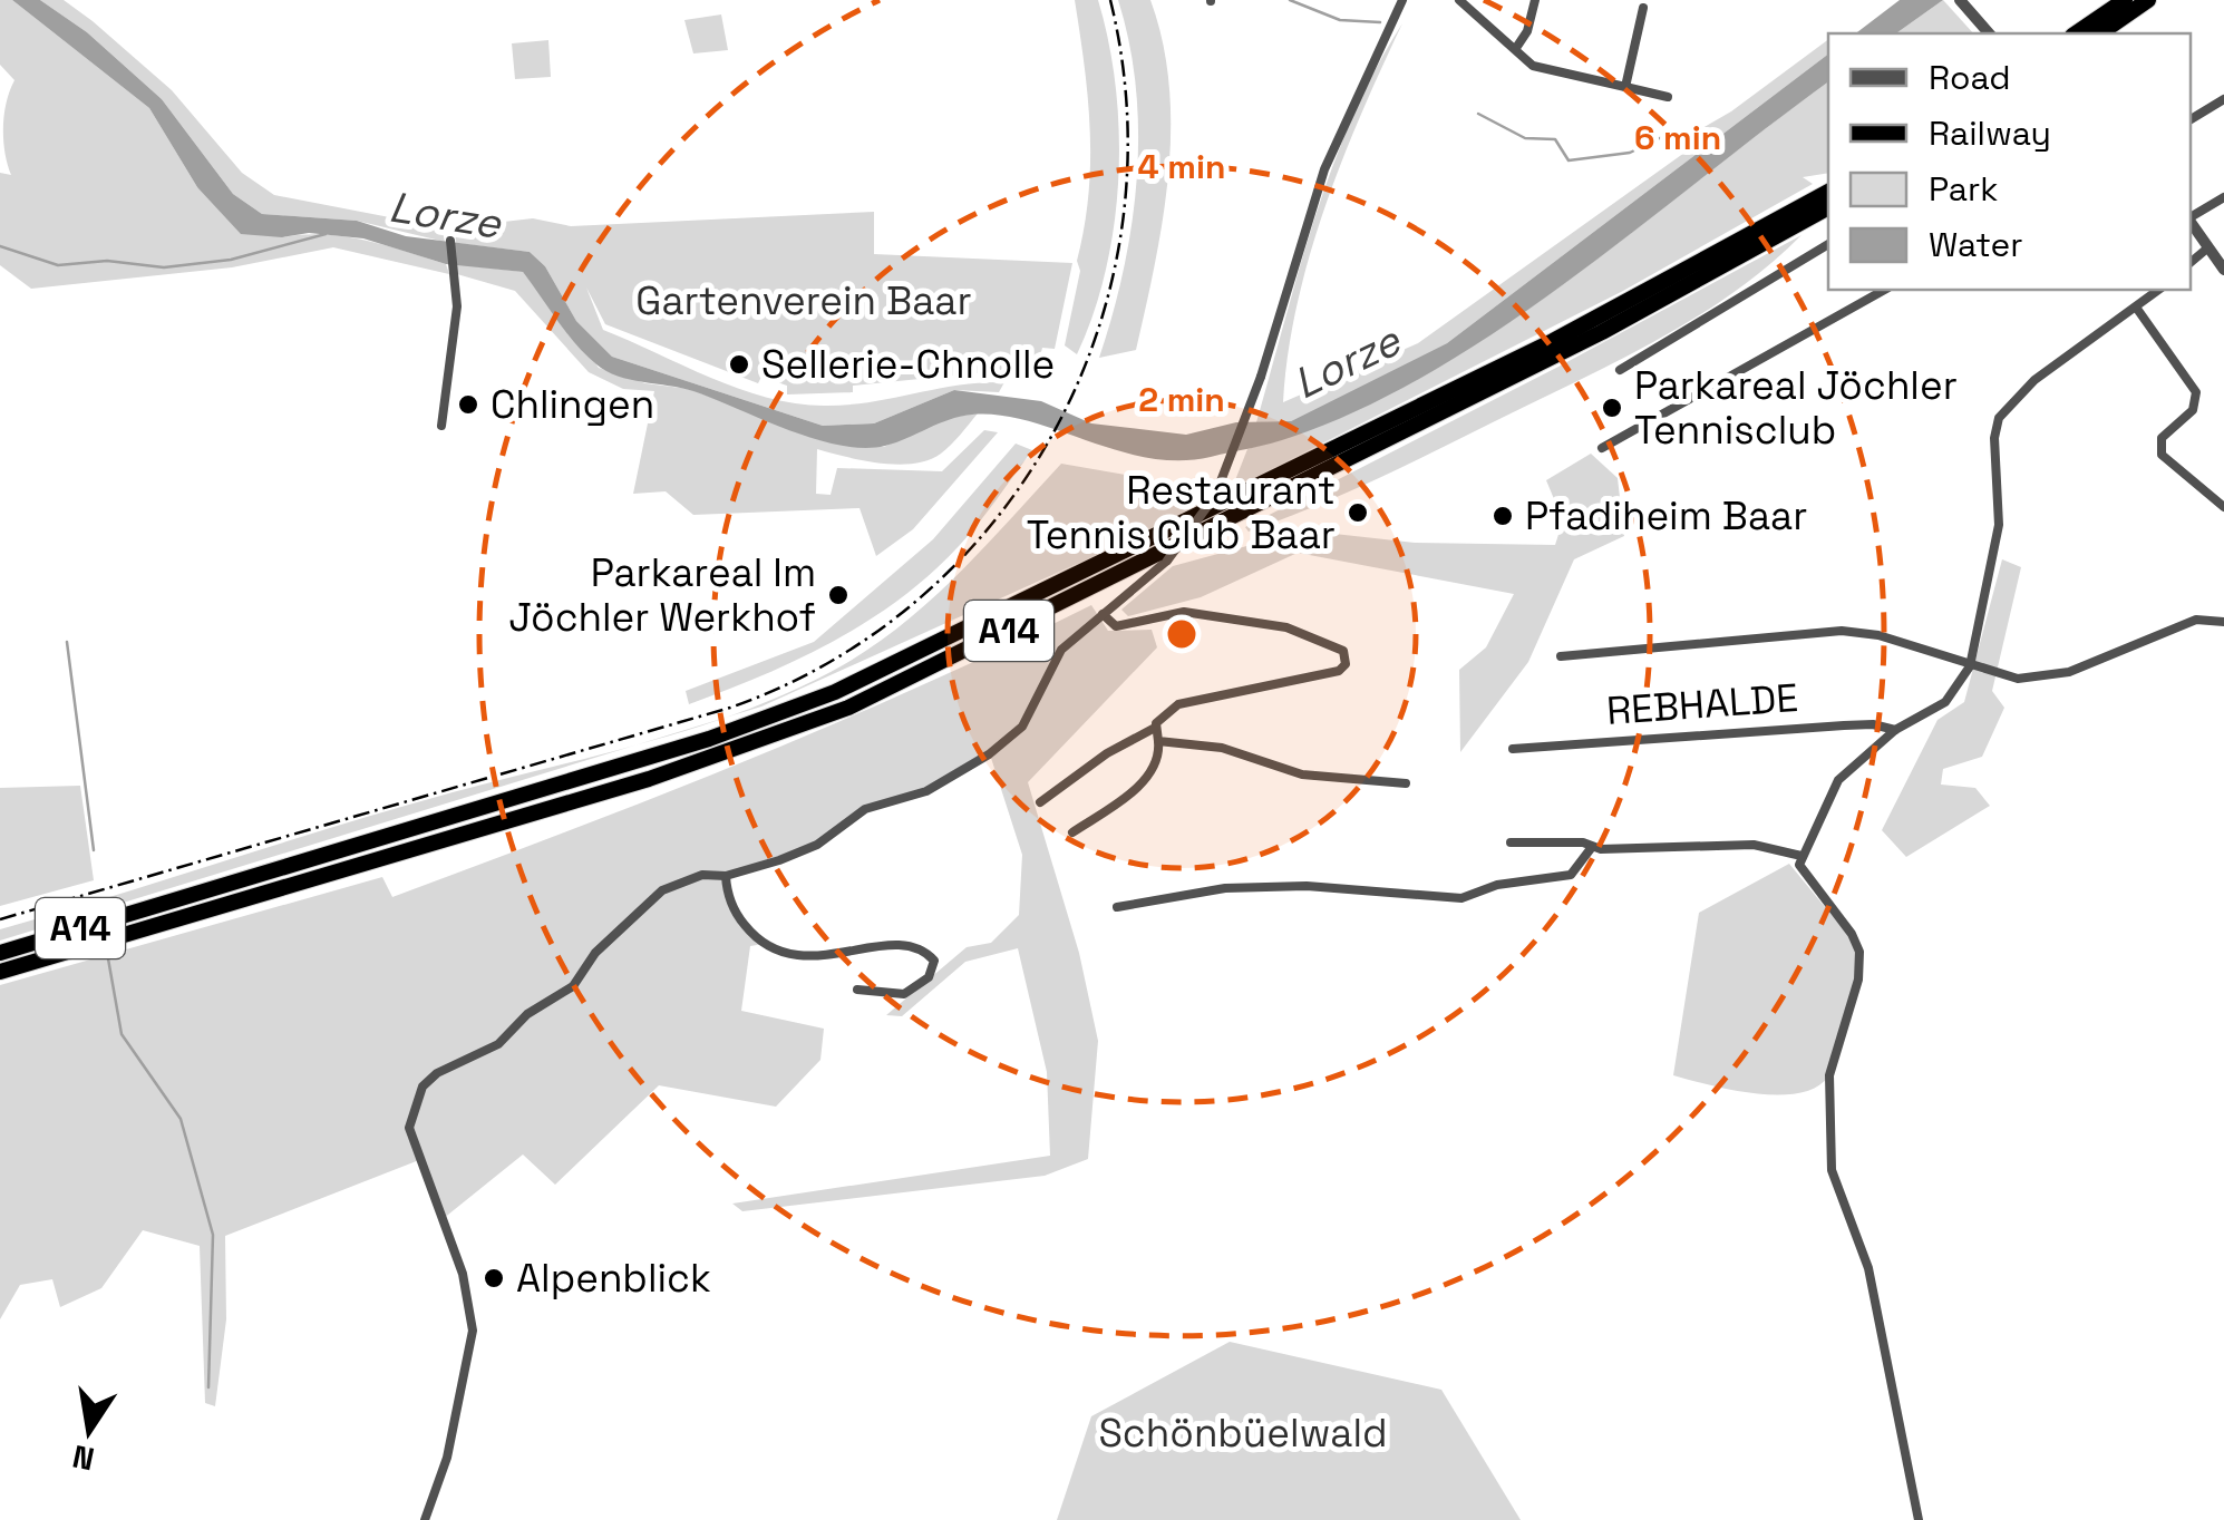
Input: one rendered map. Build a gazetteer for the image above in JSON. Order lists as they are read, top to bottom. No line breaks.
{"streets":{"highway":["A14"],"street":["REBHALDE"]},"water":["Lorze"],"parks":["Gartenverein Baar","Schönbüelwald"],"places":["Sellerie-Chnolle","Chlingen","Parkareal Jöchler Tennisclub","Restaurant Tennis Club Baar","Pfadiheim Baar","Parkareal Im Jöchler Werkhof","Alpenblick"],"legend":["Road","Railway","Park","Water"],"north":"bottom","rings":["6 min","4 min","2 min"]}
